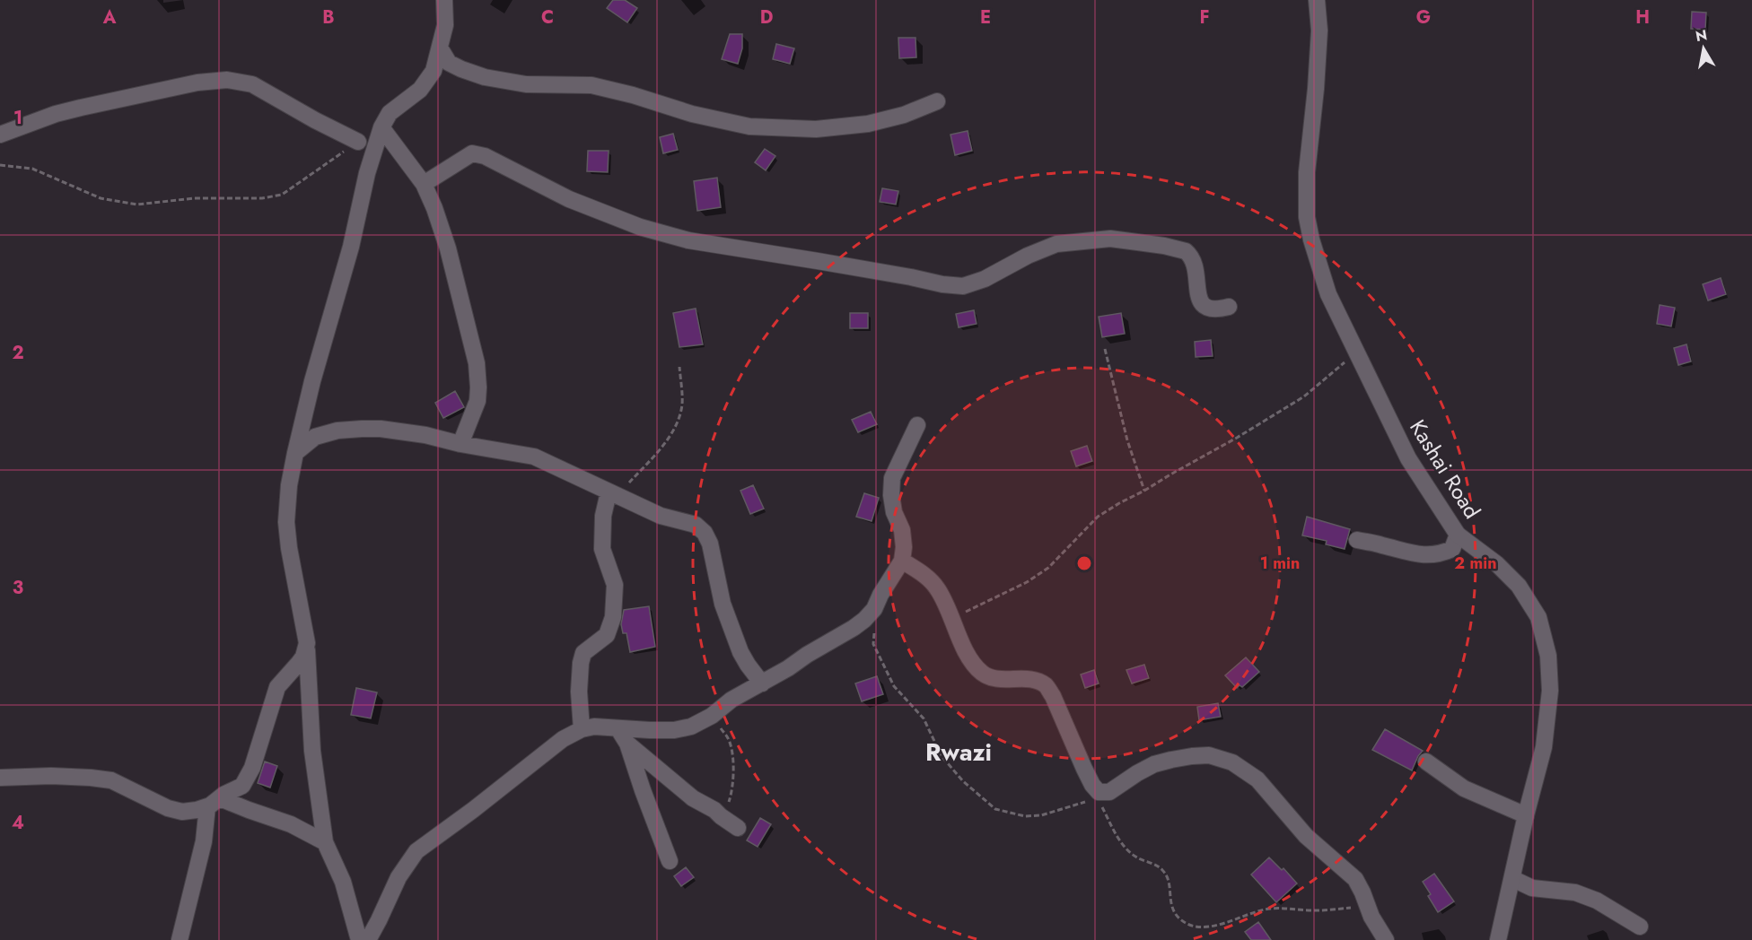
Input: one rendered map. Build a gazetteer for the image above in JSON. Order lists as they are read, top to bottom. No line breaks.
{"streets":{"street":["Kashai Road"]},"districts":["Rwazi"],"north":"top","grid":{"columns":["A","B","C","D","E","F","G","H"],"rows":["1","2","3","4"]},"rings":["1 min","2 min"]}
